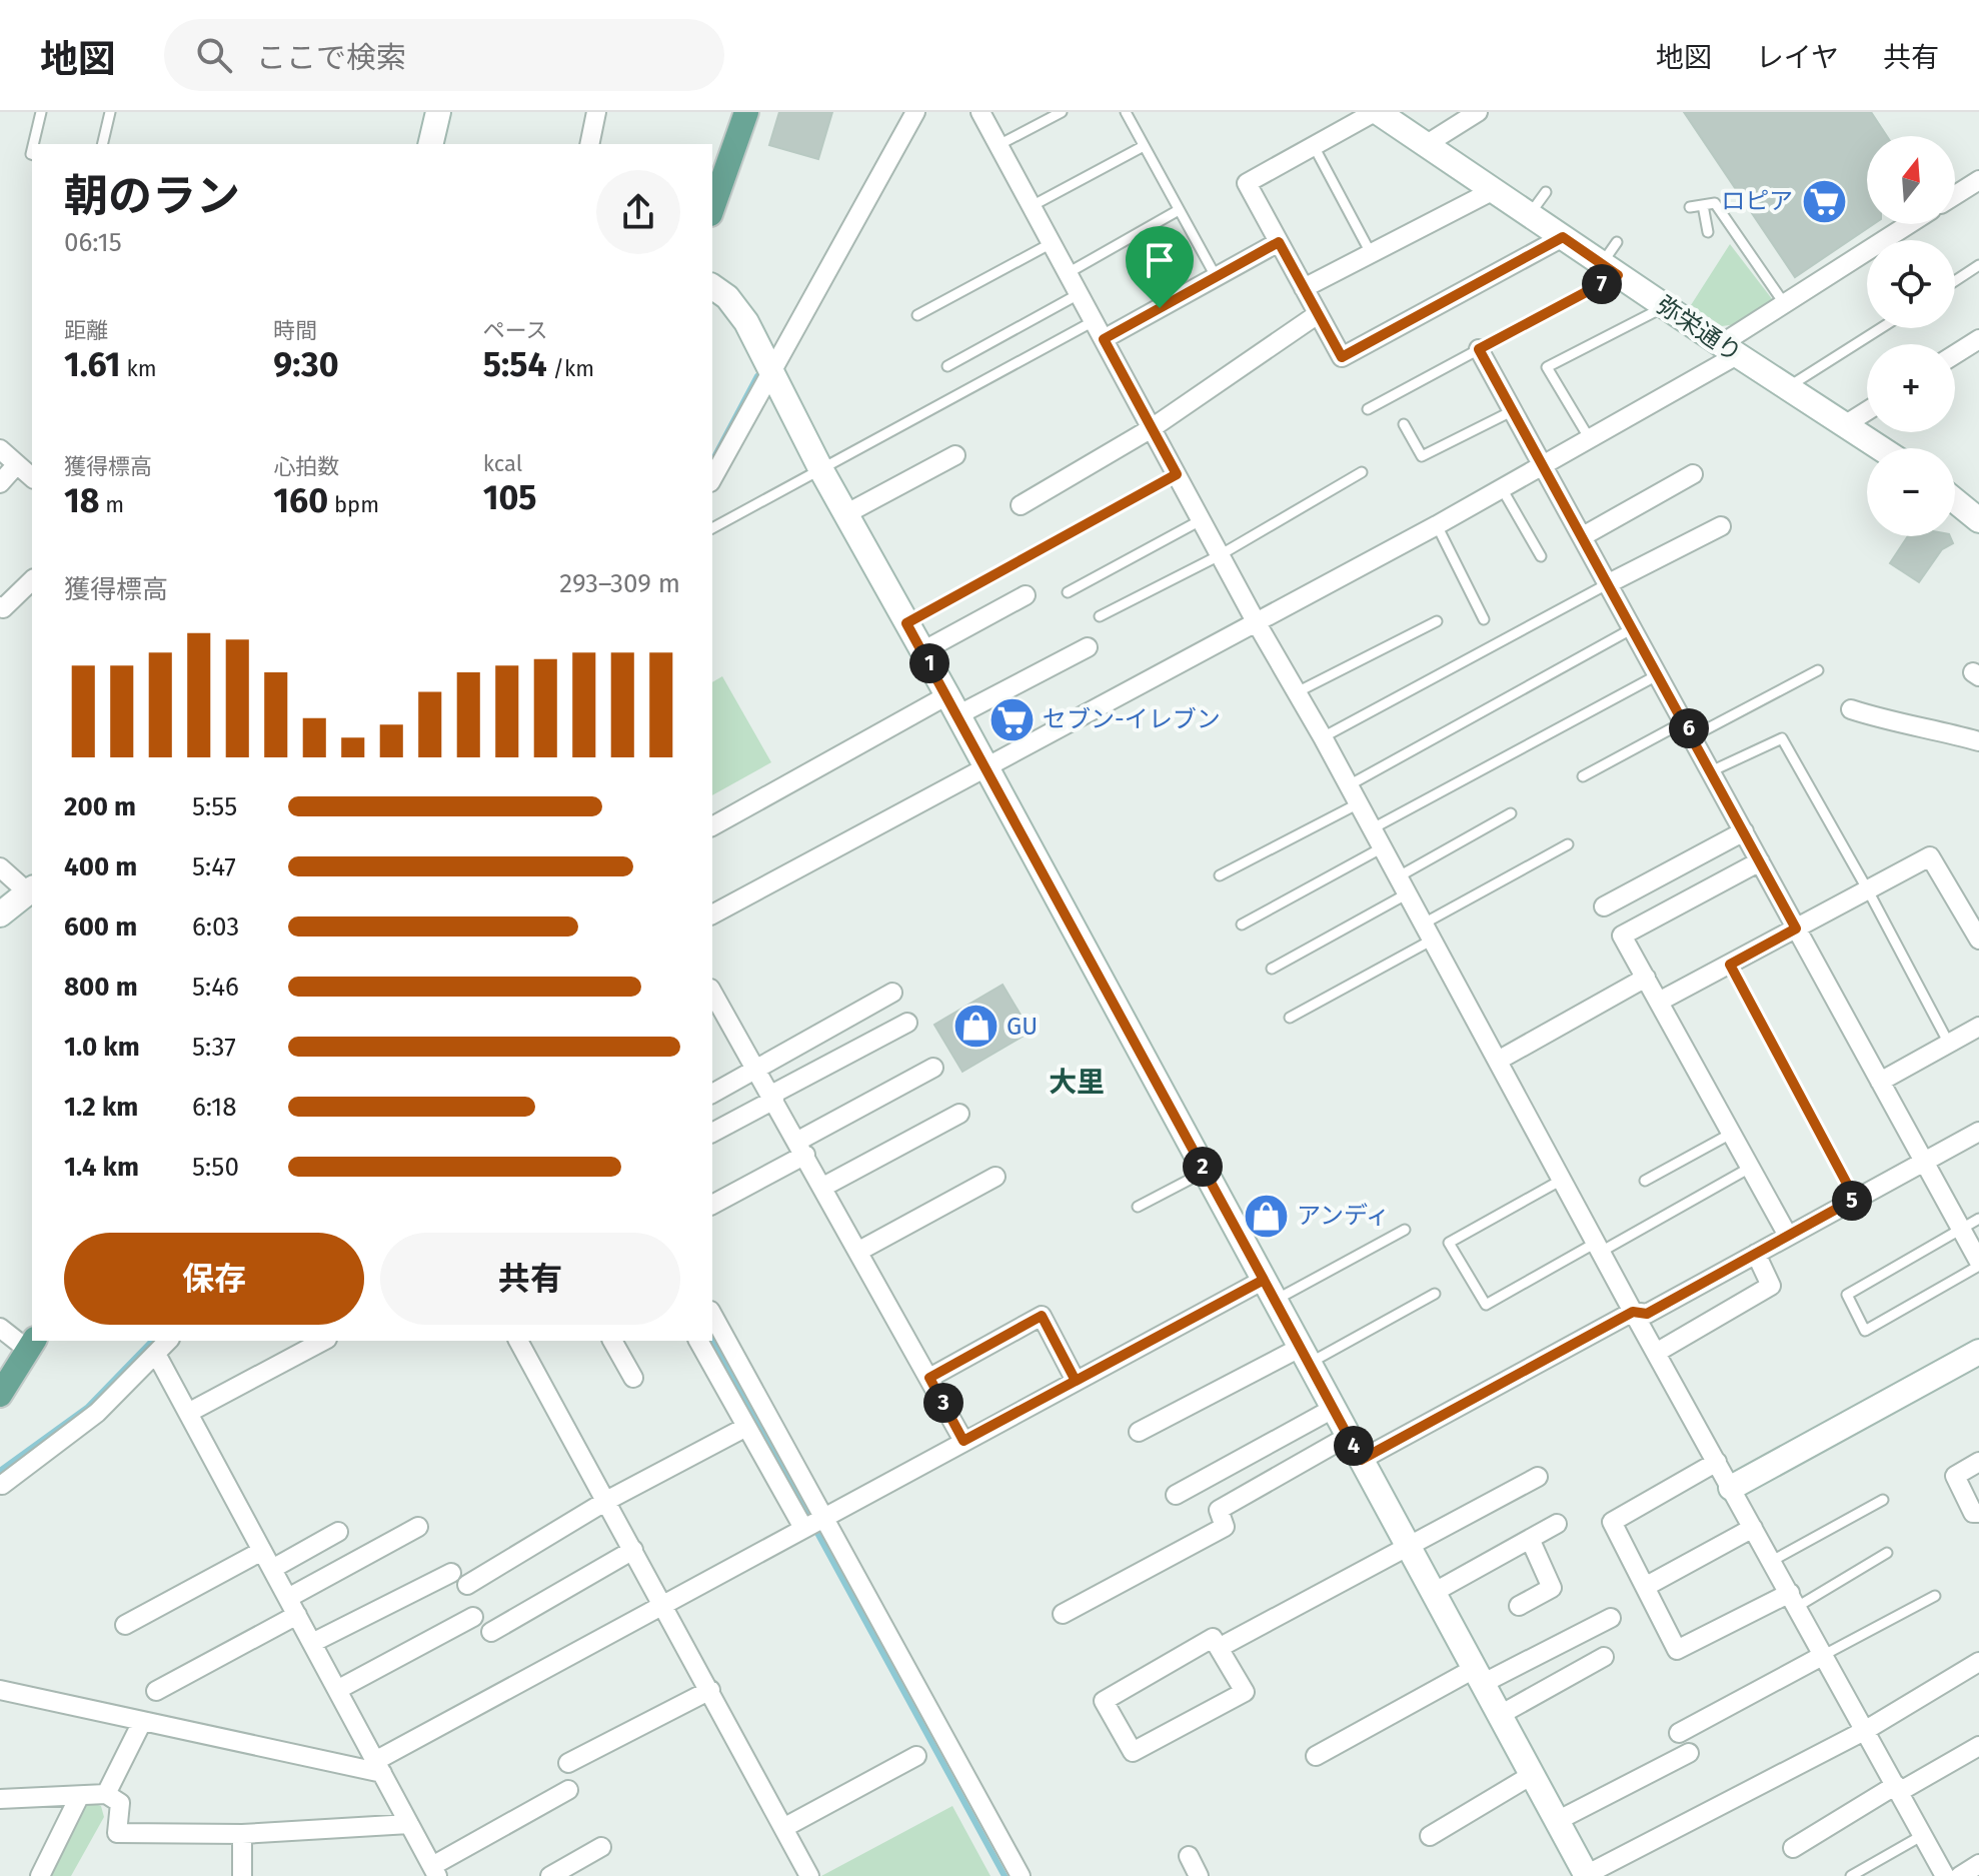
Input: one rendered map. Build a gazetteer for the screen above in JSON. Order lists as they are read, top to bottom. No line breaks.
{"streets":{"street":["弥栄通り"]},"districts":["大里"],"places":{"supermarket":["ロピア","セブン-イレブン"],"shop":["GU","アンディ"]},"north":"top","page":{"header":"地図","search":"ここで検索","nav":["地図","レイヤ","共有"],"map_buttons":["+","−"],"heading":["朝のラン","06:15"],"pins":["7","1","6","2","5","3","4"],"stats":[["距離","1.61 km"],["時間","9:30"],["ペース","5:54 /km"],["獲得標高","18 m"],["心拍数","160 bpm"],["kcal","105"]],"chart":["獲得標高","293–309 m"],"list":[{"name":"200 m","note":"5:55"},{"name":"400 m","note":"5:47"},{"name":"600 m","note":"6:03"},{"name":"800 m","note":"5:46"},{"name":"1.0 km","note":"5:37"},{"name":"1.2 km","note":"6:18"},{"name":"1.4 km","note":"5:50"}],"buttons":["保存","共有"]}}
